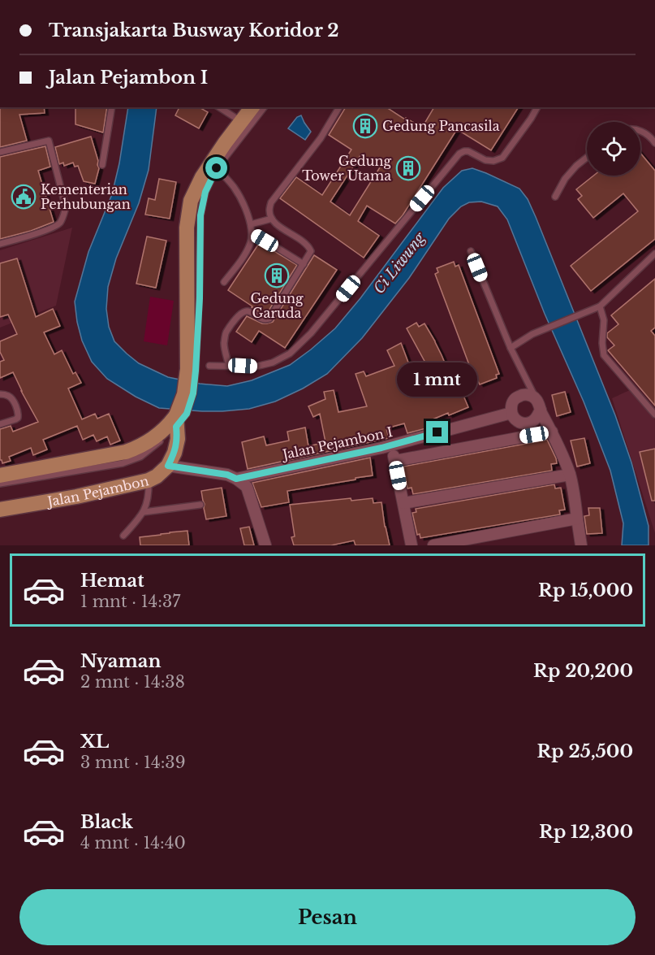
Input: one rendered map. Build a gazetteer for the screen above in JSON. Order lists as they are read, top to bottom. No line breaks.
{"streets":{"main road":["Jalan Pejambon"],"street":["Jalan Pejambon I"]},"crossings":[["Jalan Pejambon I","Jalan Pejambon"]],"water":["Ci Liwung"],"places":{"building":["Gedung Pancasila","Gedung Tower Utama","Gedung Garuda"],"public building":["Kementerian Perhubungan"]},"page":{"banner":["Transjakarta Busway Koridor 2","Jalan Pejambon I"],"bubble":"1 mnt","list":[{"name":"Hemat","note":"1 mnt · 14:37","value":"Rp 15,000"},{"name":"Nyaman","note":"2 mnt · 14:38","value":"Rp 20,200"},{"name":"XL","note":"3 mnt · 14:39","value":"Rp 25,500"},{"name":"Black","note":"4 mnt · 14:40","value":"Rp 12,300"}],"buttons":"Pesan"}}
